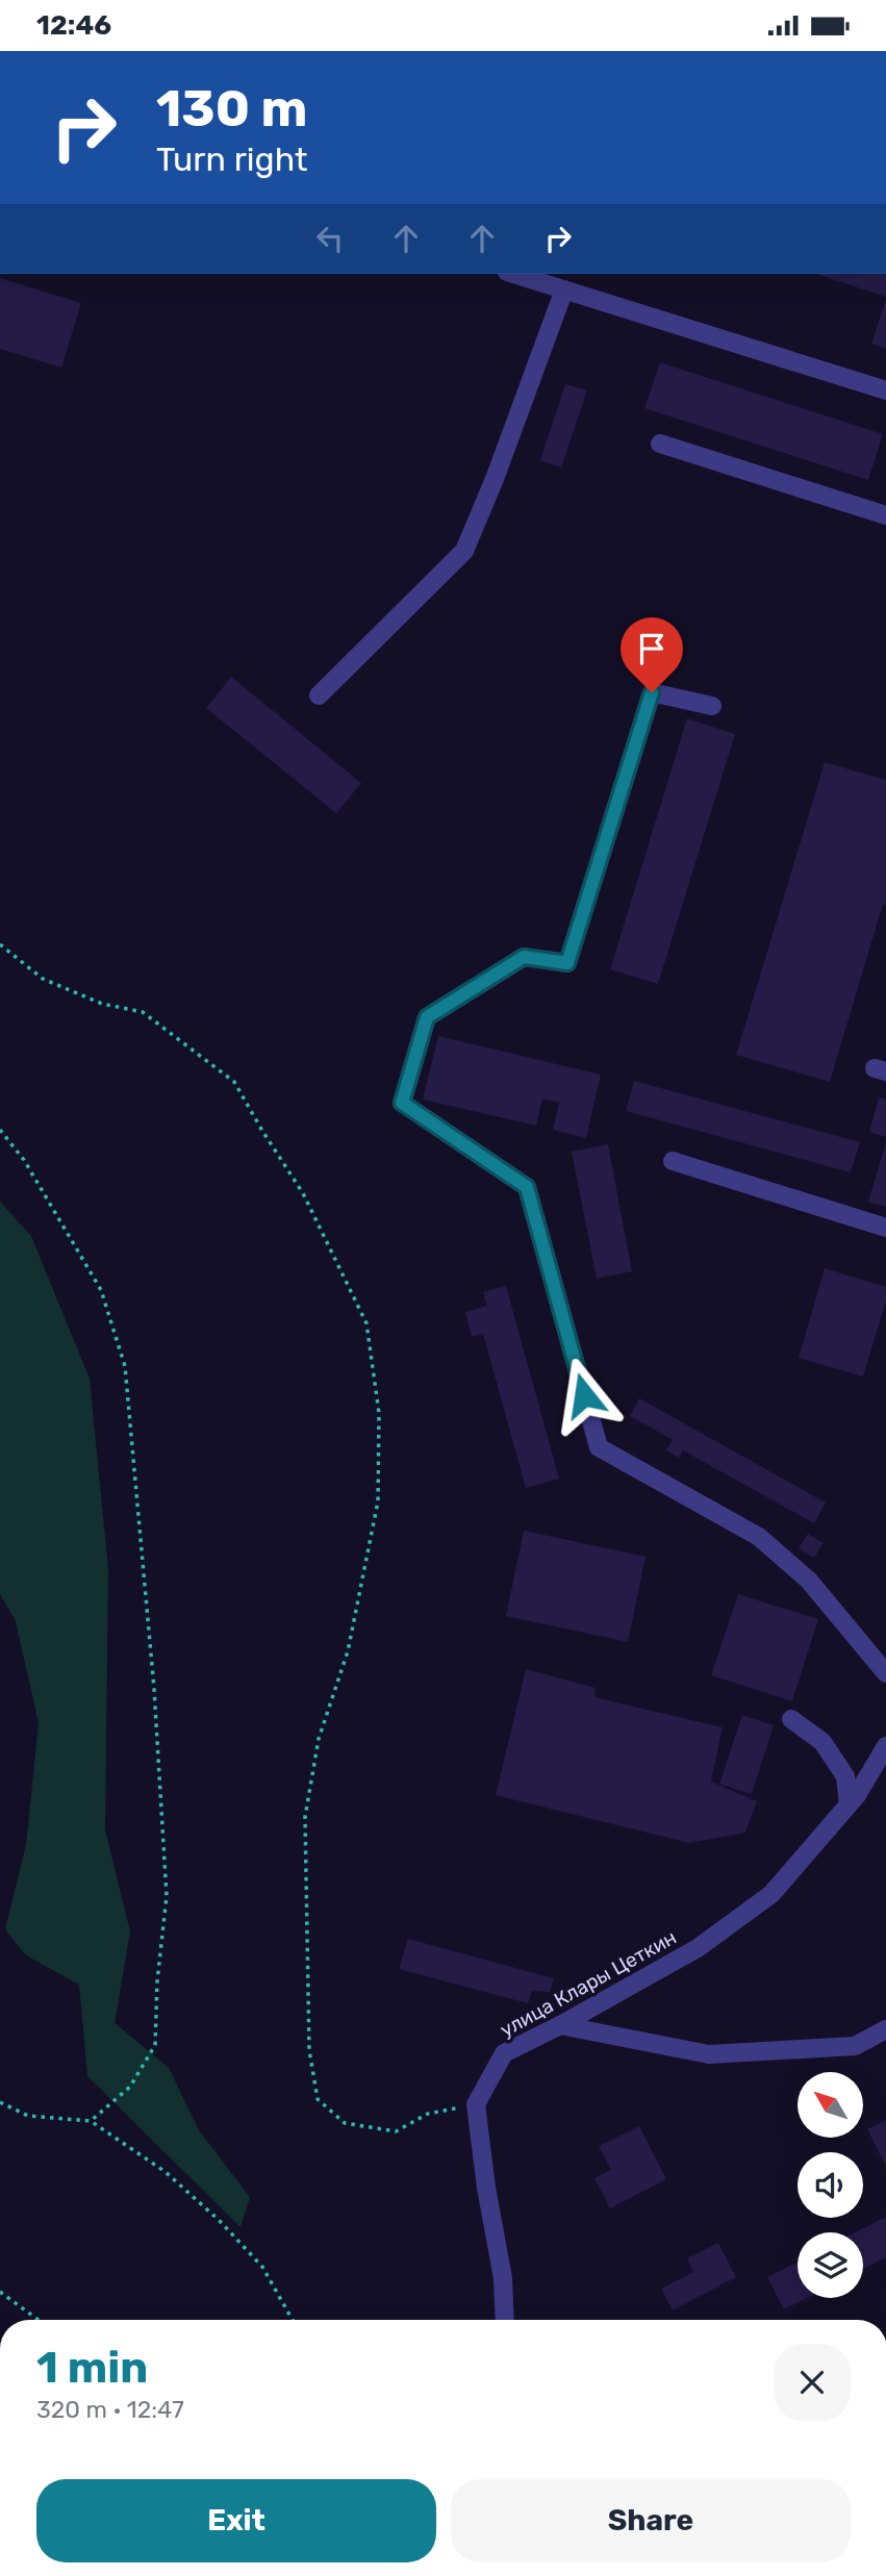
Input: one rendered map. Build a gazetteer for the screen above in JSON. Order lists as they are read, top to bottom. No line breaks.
{"streets":{"street":["улица Клары Цеткин"]},"north":"top left","page":{"status":"12:46","turn":["130 m","Turn right"],"heading":["1 min","320 m · 12:47"],"buttons":["Exit","Share"]}}
